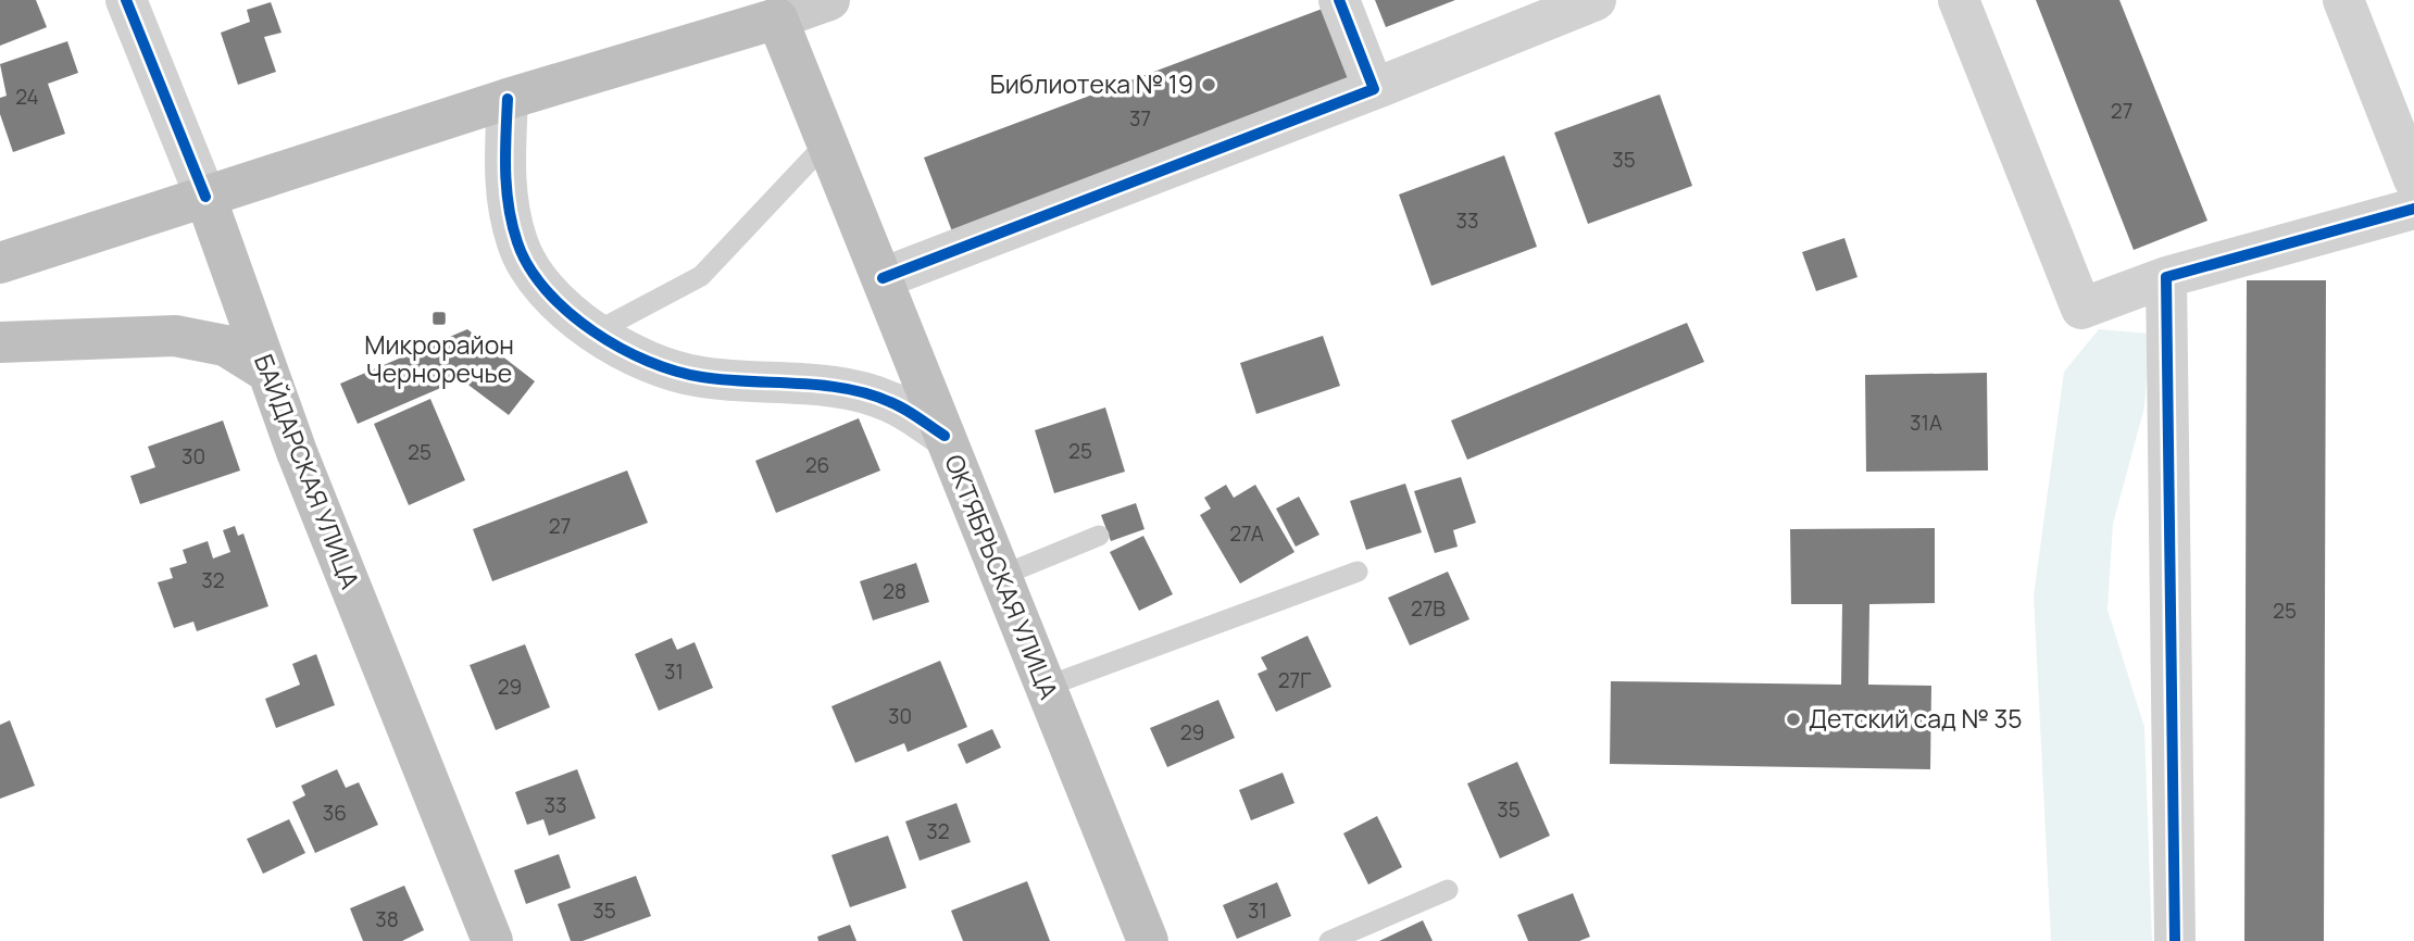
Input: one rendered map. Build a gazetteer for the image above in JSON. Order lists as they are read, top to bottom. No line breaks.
{"streets":{"highway":["БАЙДАРСКАЯ УЛИЦА","ОКТЯБРЬСКАЯ УЛИЦА"]},"places":{"other":["Библиотека № 19","Детский сад № 35"],"transit":["Микрорайон Черноречье"]},"house_numbers":["24","27","37","35","33","31А","25","25","30","26","27","27А","32","28","27В","25","31","27Г","29","30","29","33","35","36","32","35","31","38"]}
